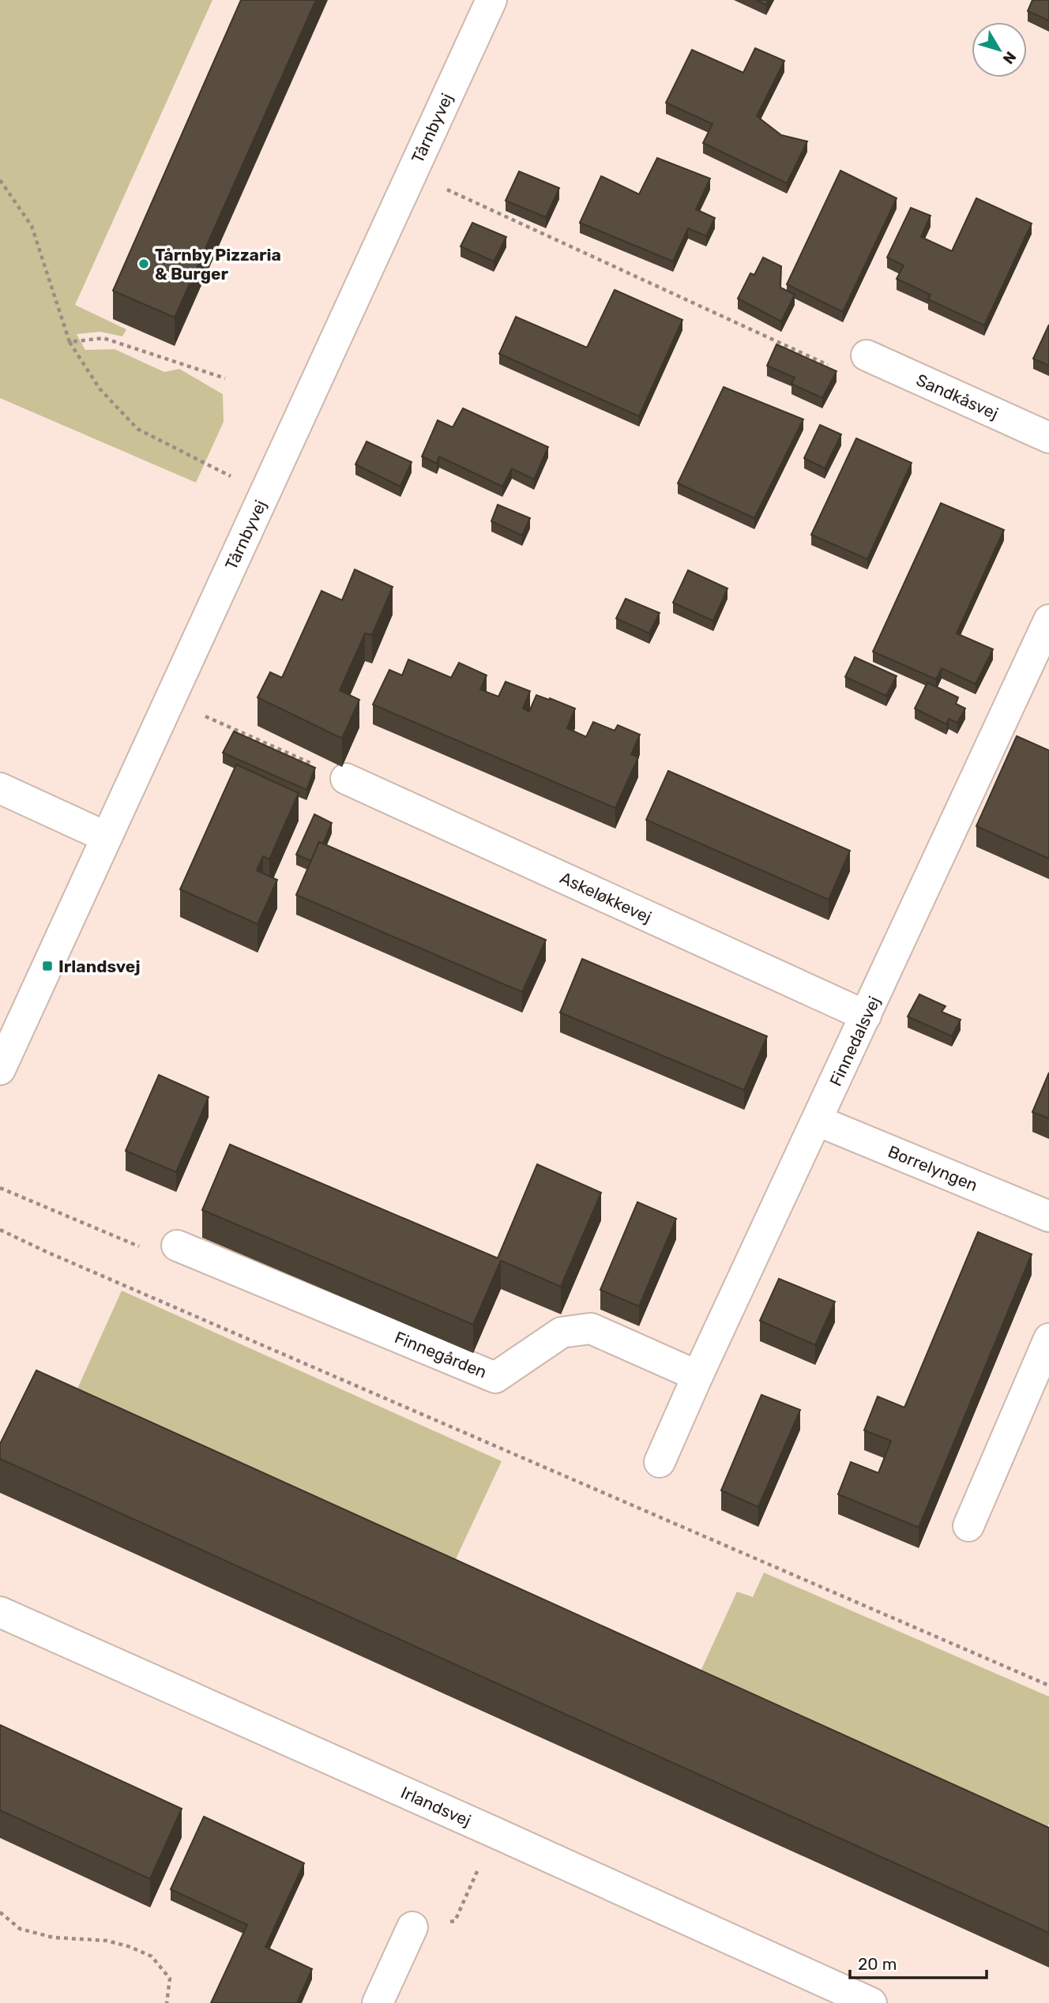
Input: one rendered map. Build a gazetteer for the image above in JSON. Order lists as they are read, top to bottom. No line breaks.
{"streets":{"street":["Tårnbyvej","Sandkåsvej","Askeløkkevej","Finnedalsvej","Borrelyngen","Finnegården","Irlandsvej"]},"crossings":[["Askeløkkevej","Finnedalsvej"],["Finnedalsvej","Borrelyngen"],["Finnedalsvej","Finnegården"]],"places":{"other":["Tårnby Pizzaria & Burger"],"transit":["Irlandsvej"]},"scale_bar":"20 m","north":"bottom right"}
